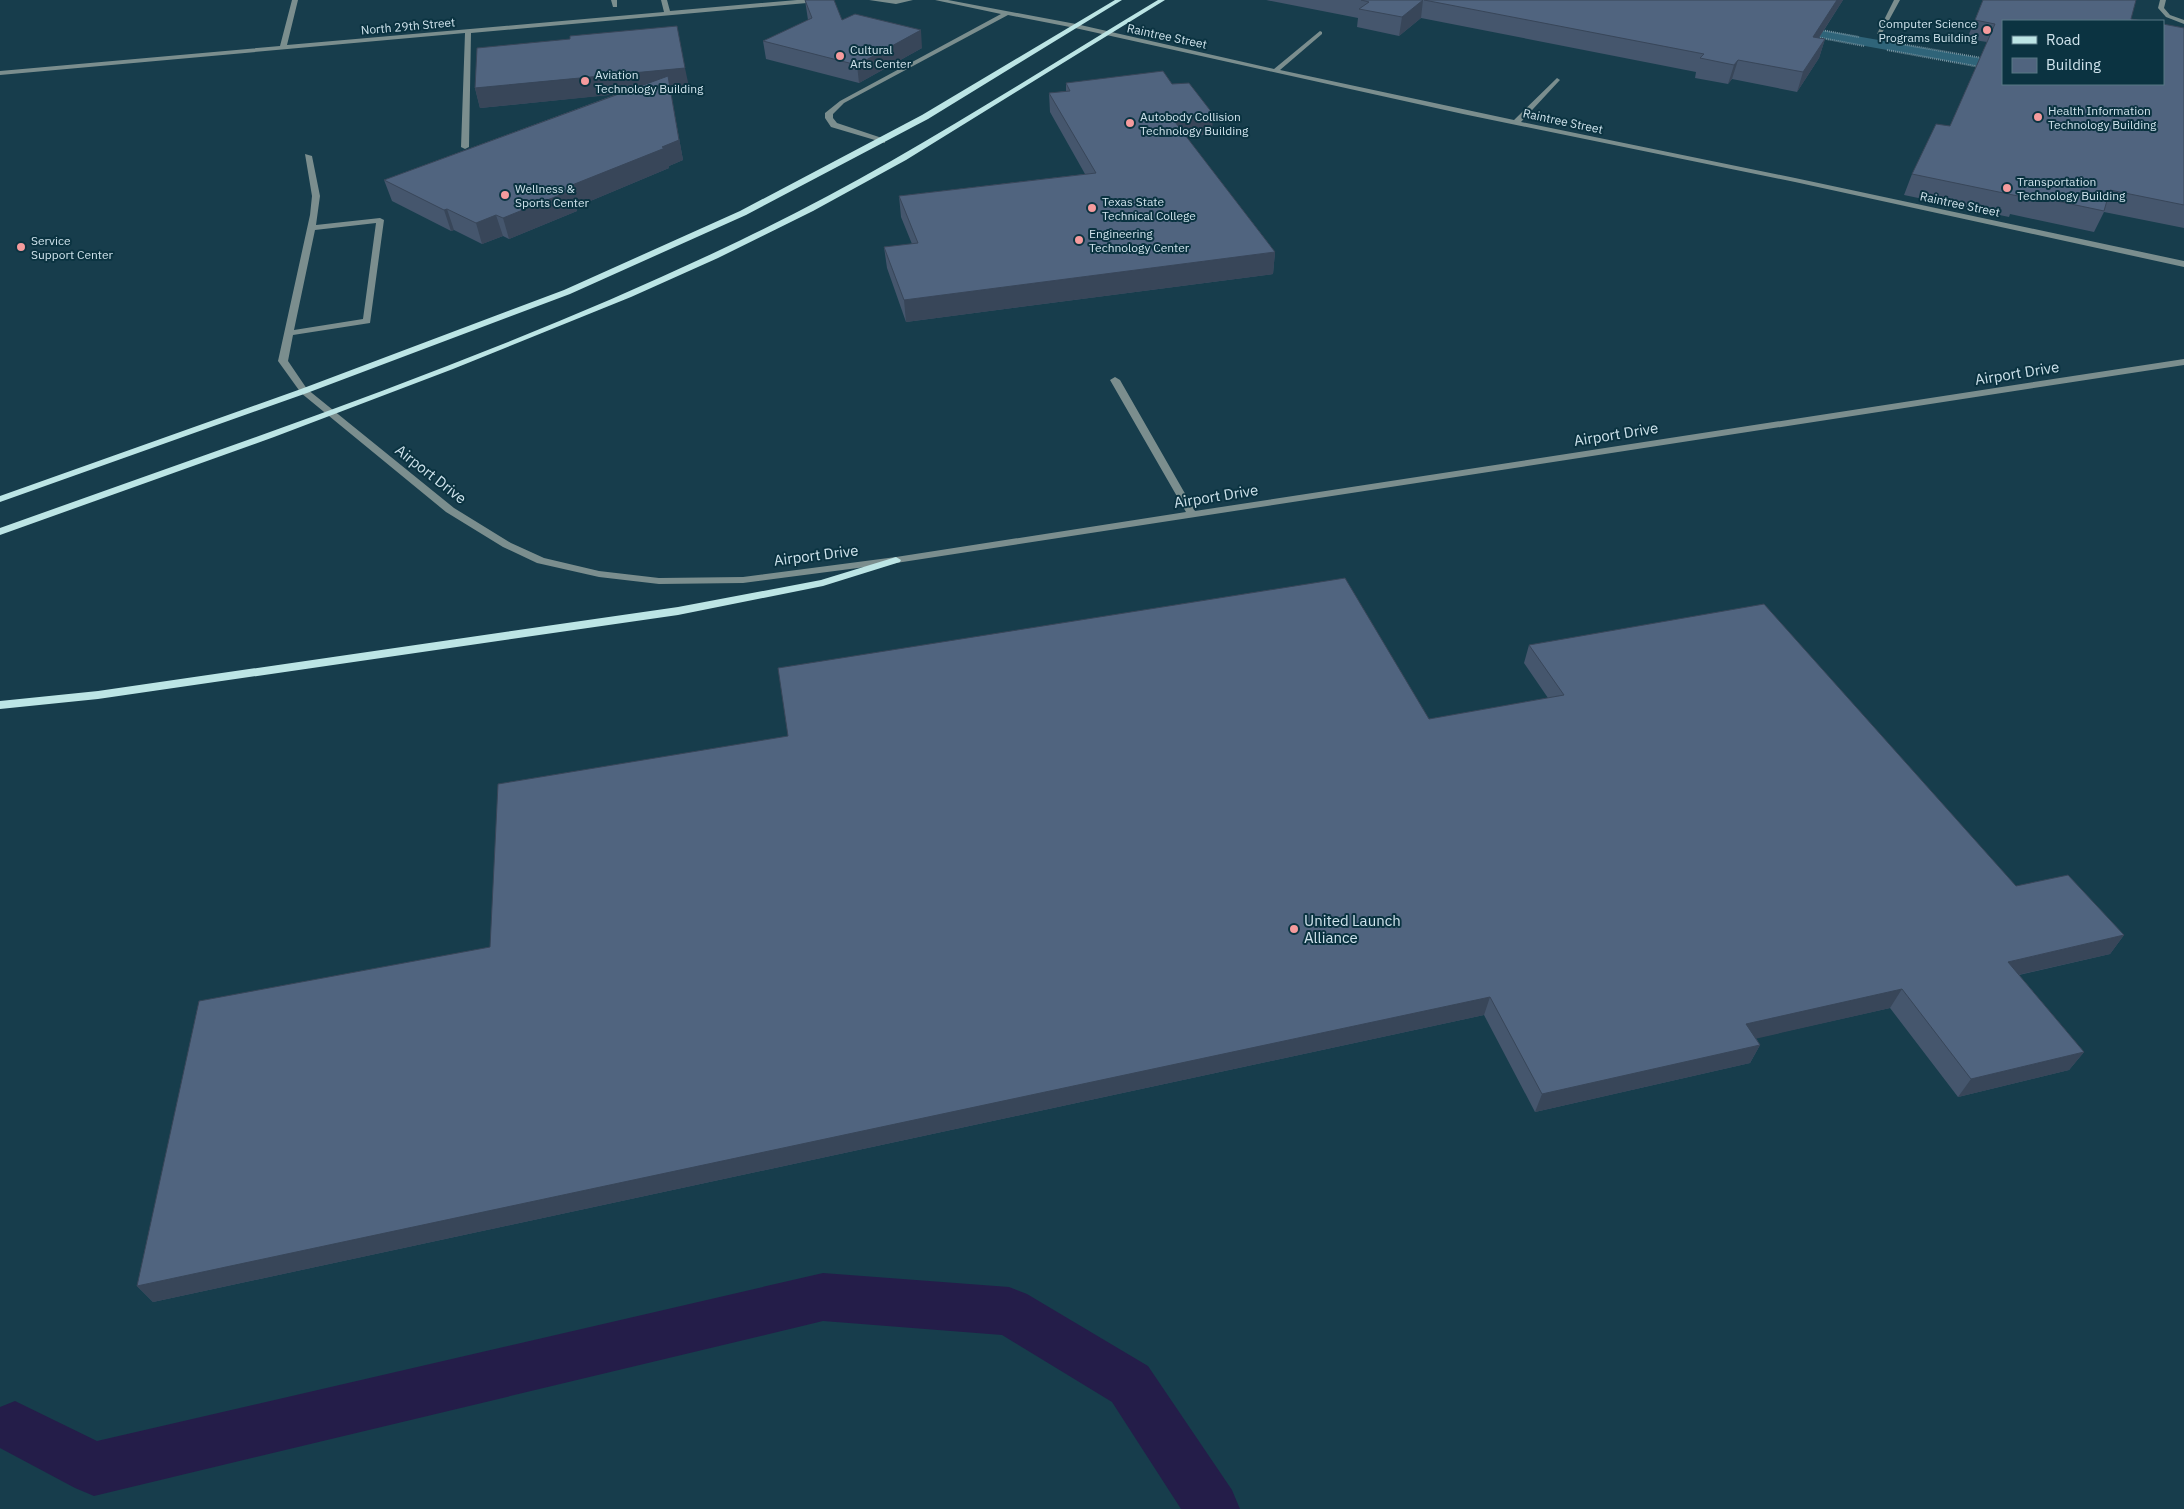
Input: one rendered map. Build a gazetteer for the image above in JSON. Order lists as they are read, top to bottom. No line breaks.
{"streets":{"street":["North 29th Street","Raintree Street","Airport Drive"]},"places":["Computer Science Programs Building","Cultural Arts Center","Aviation Technology Building","Health Information Technology Building","Autobody Collision Technology Building","Transportation Technology Building","Wellness & Sports Center","Texas State Technical College","Engineering Technology Center","Service Support Center","United Launch Alliance"],"legend":["Road","Building"]}
